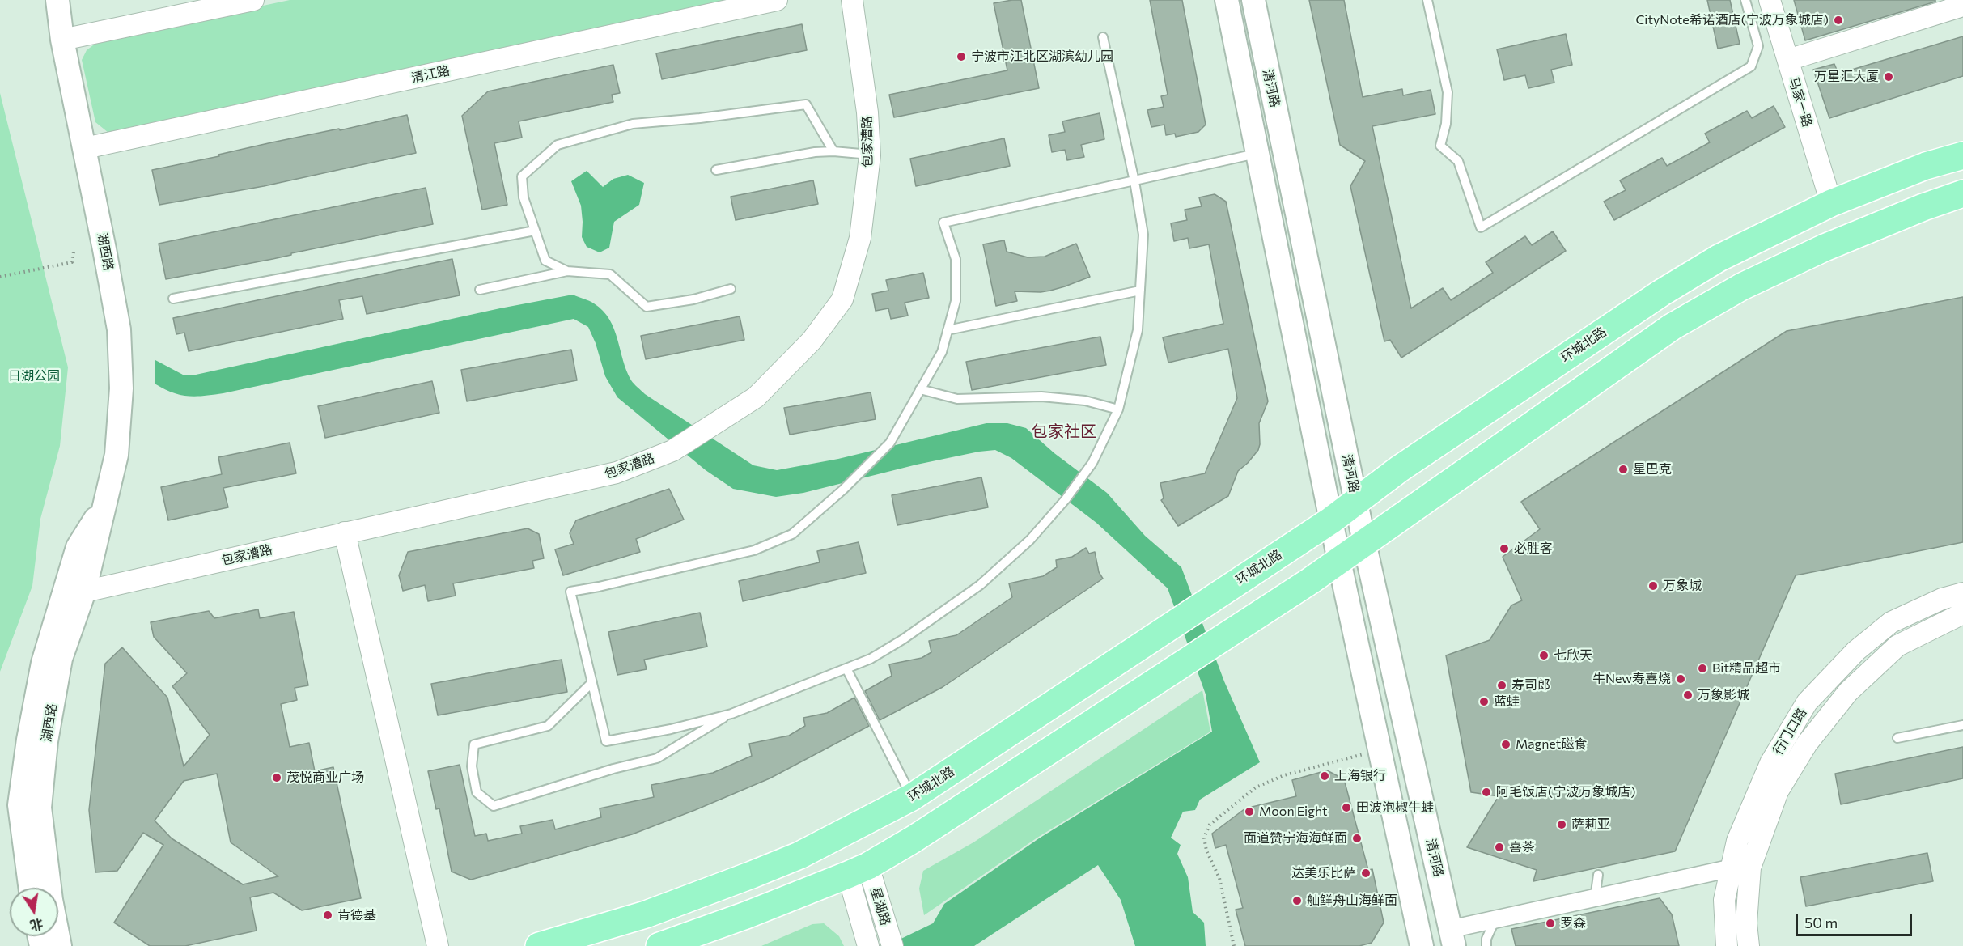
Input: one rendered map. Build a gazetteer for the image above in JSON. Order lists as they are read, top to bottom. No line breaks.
{"streets":{"main road":["清河路","湖西路","环城北路"],"street":["清江路","马家一路","包家漕路","行门口路","星湖路"]},"crossings":[["清江路","湖西路"],["清河路","环城北路"],["马家一路","环城北路"],["包家漕路","湖西路"]],"districts":["包家社区"],"parks":["日湖公园"],"places":["CityNote希诺酒店(宁波万象城店)","宁波市江北区湖滨幼儿园","万星汇大厦","星巴克","必胜客","万象城","七欣天","Bit精品超市","牛New寿喜烧","寿司郎","万象影城","蓝蛙","Magnet磁食","上海银行","茂悦商业广场","阿毛饭店(宁波万象城店)","田波泡椒牛蛙","Moon Eight","萨莉亚","面道赞宁海海鲜面","喜茶","达美乐比萨","舢鲜舟山海鲜面","肯德基","罗森"],"scale_bar":"50 m","north":"bottom"}
